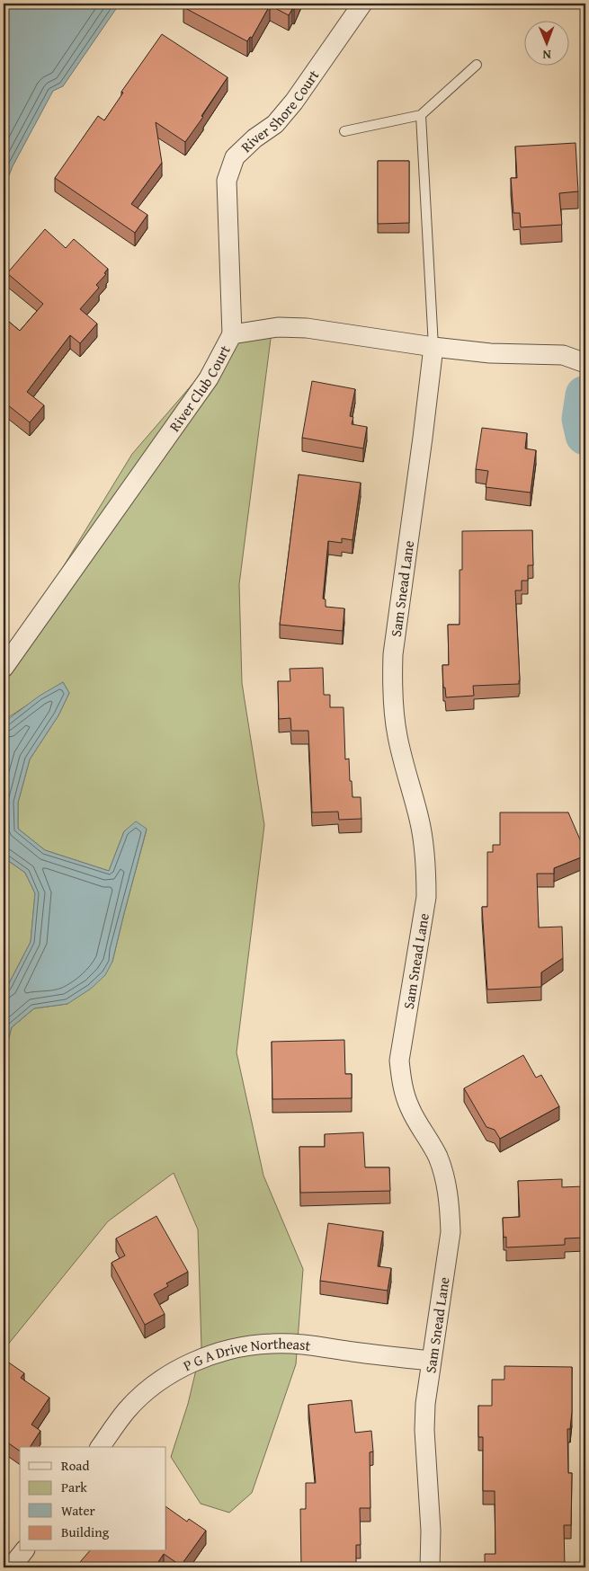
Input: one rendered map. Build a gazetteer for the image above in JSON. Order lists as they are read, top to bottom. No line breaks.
{"streets":{"street":["River Shore Court","River Club Court","Sam Snead Lane","P G A Drive Northeast"]},"crossings":[["River Shore Court","River Club Court"],["River Club Court","Sam Snead Lane"],["Sam Snead Lane","P G A Drive Northeast"]],"legend":["Road","Park","Water","Building"],"north":"bottom"}
